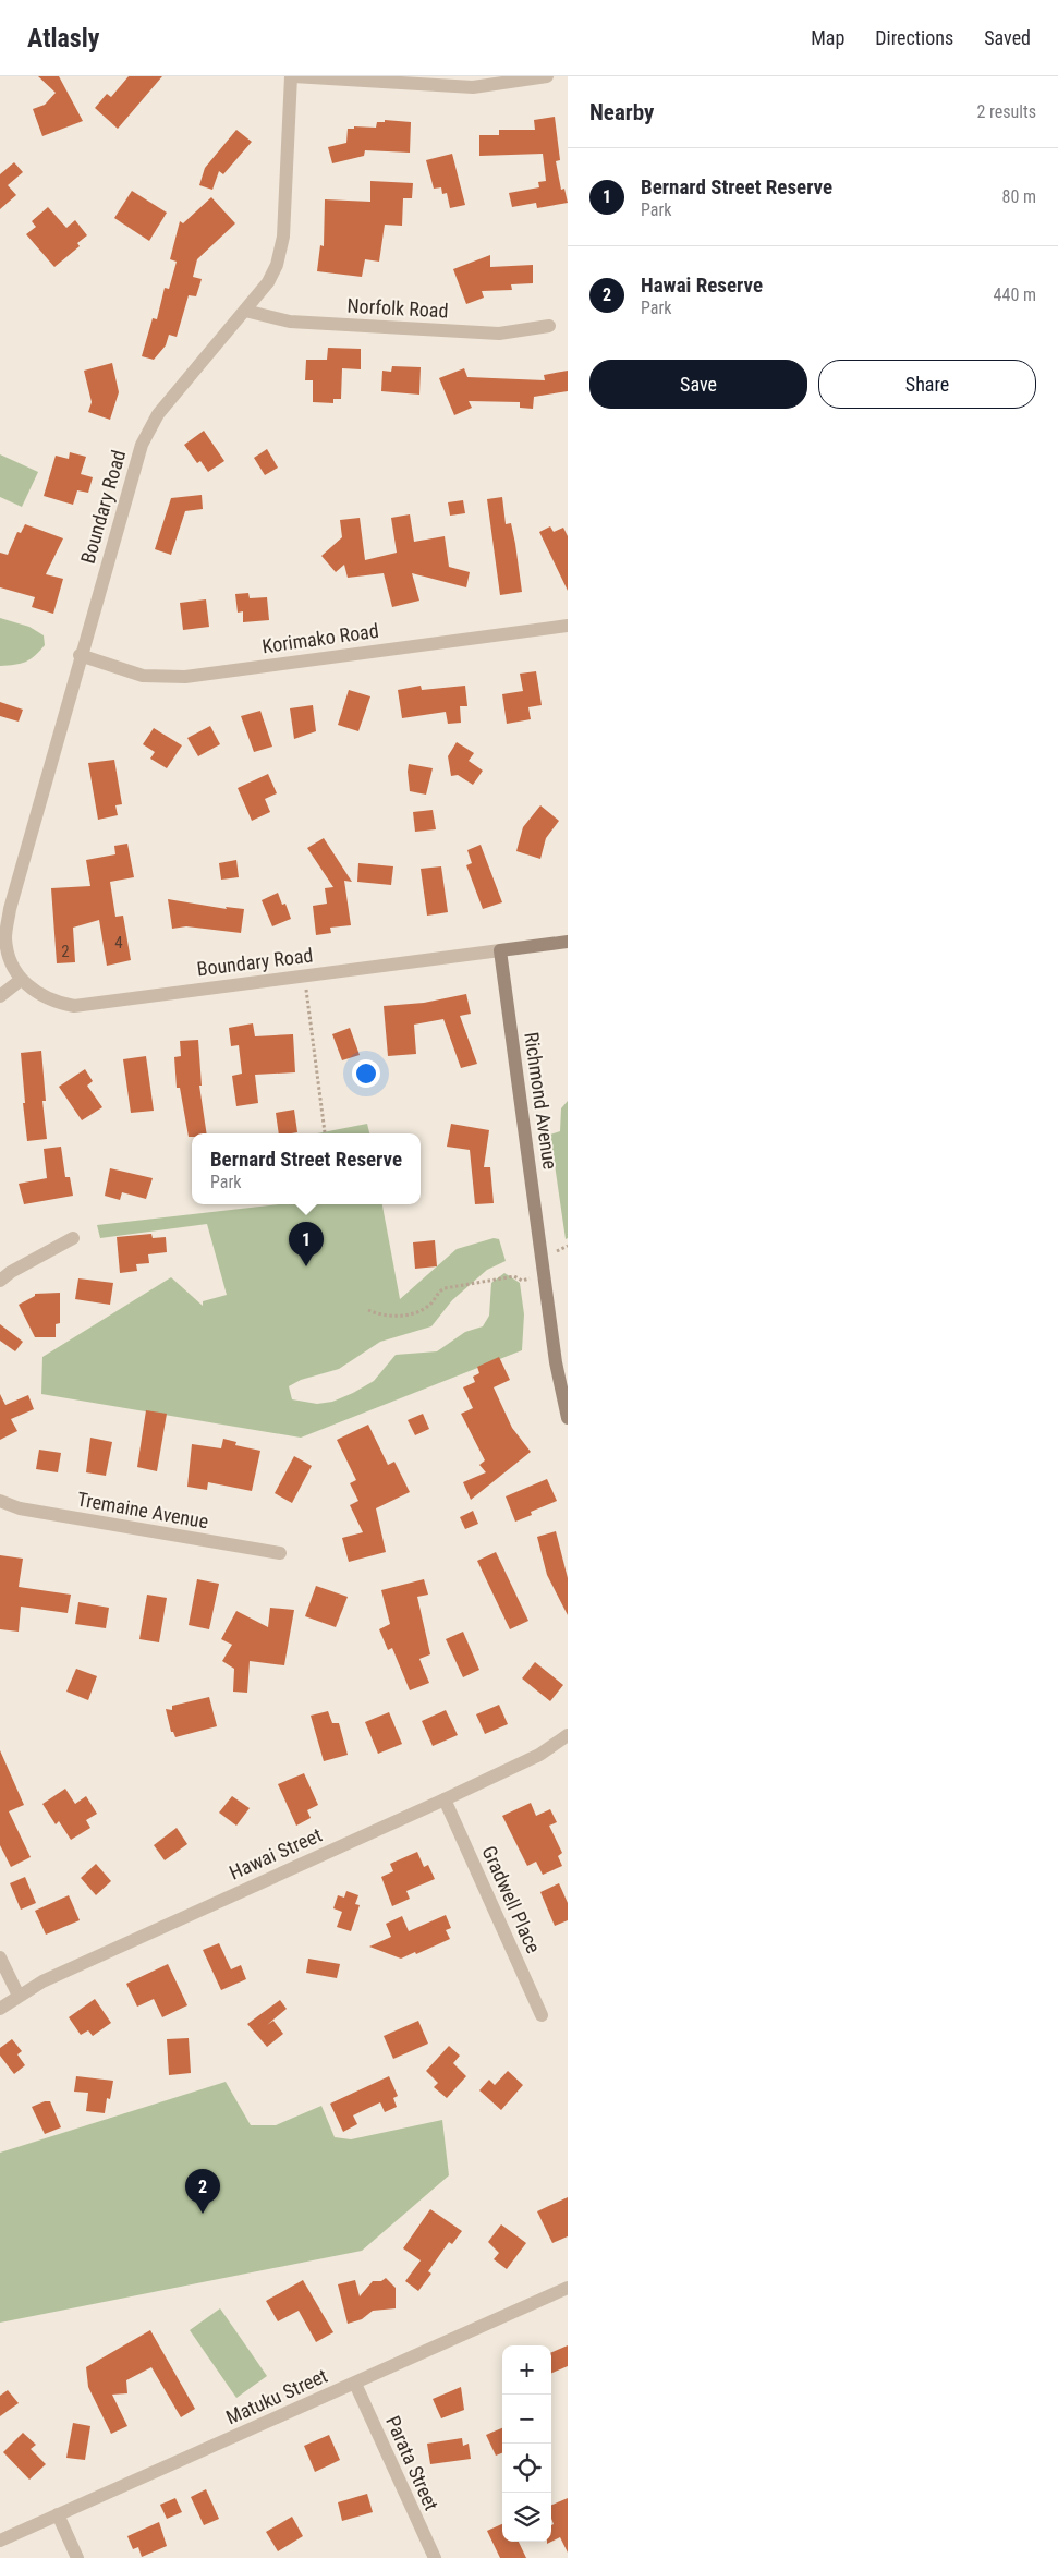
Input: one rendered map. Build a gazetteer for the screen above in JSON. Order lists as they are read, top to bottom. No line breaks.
{"streets":{"street":["Norfolk Road","Boundary Road","Korimako Road","Richmond Avenue","Tremaine Avenue","Hawai Street","Gradwell Place","Matuku Street","Parata Street"]},"crossings":[["Norfolk Road","Boundary Road"],["Boundary Road","Korimako Road"],["Boundary Road","Richmond Avenue"],["Hawai Street","Gradwell Place"],["Matuku Street","Parata Street"]],"house_numbers":["4","2"],"page":{"header":"Atlasly","nav":["Map","Directions","Saved"],"heading":["Nearby","2 results"],"list":[{"mark":"1","name":"Bernard Street Reserve","note":"Park","value":"80 m"},{"mark":"2","name":"Hawai Reserve","note":"Park","value":"440 m"}],"buttons":["Save","Share"],"popup":["Bernard Street Reserve","Park"],"pins":["1","2"],"map_buttons":["+","−"]}}
